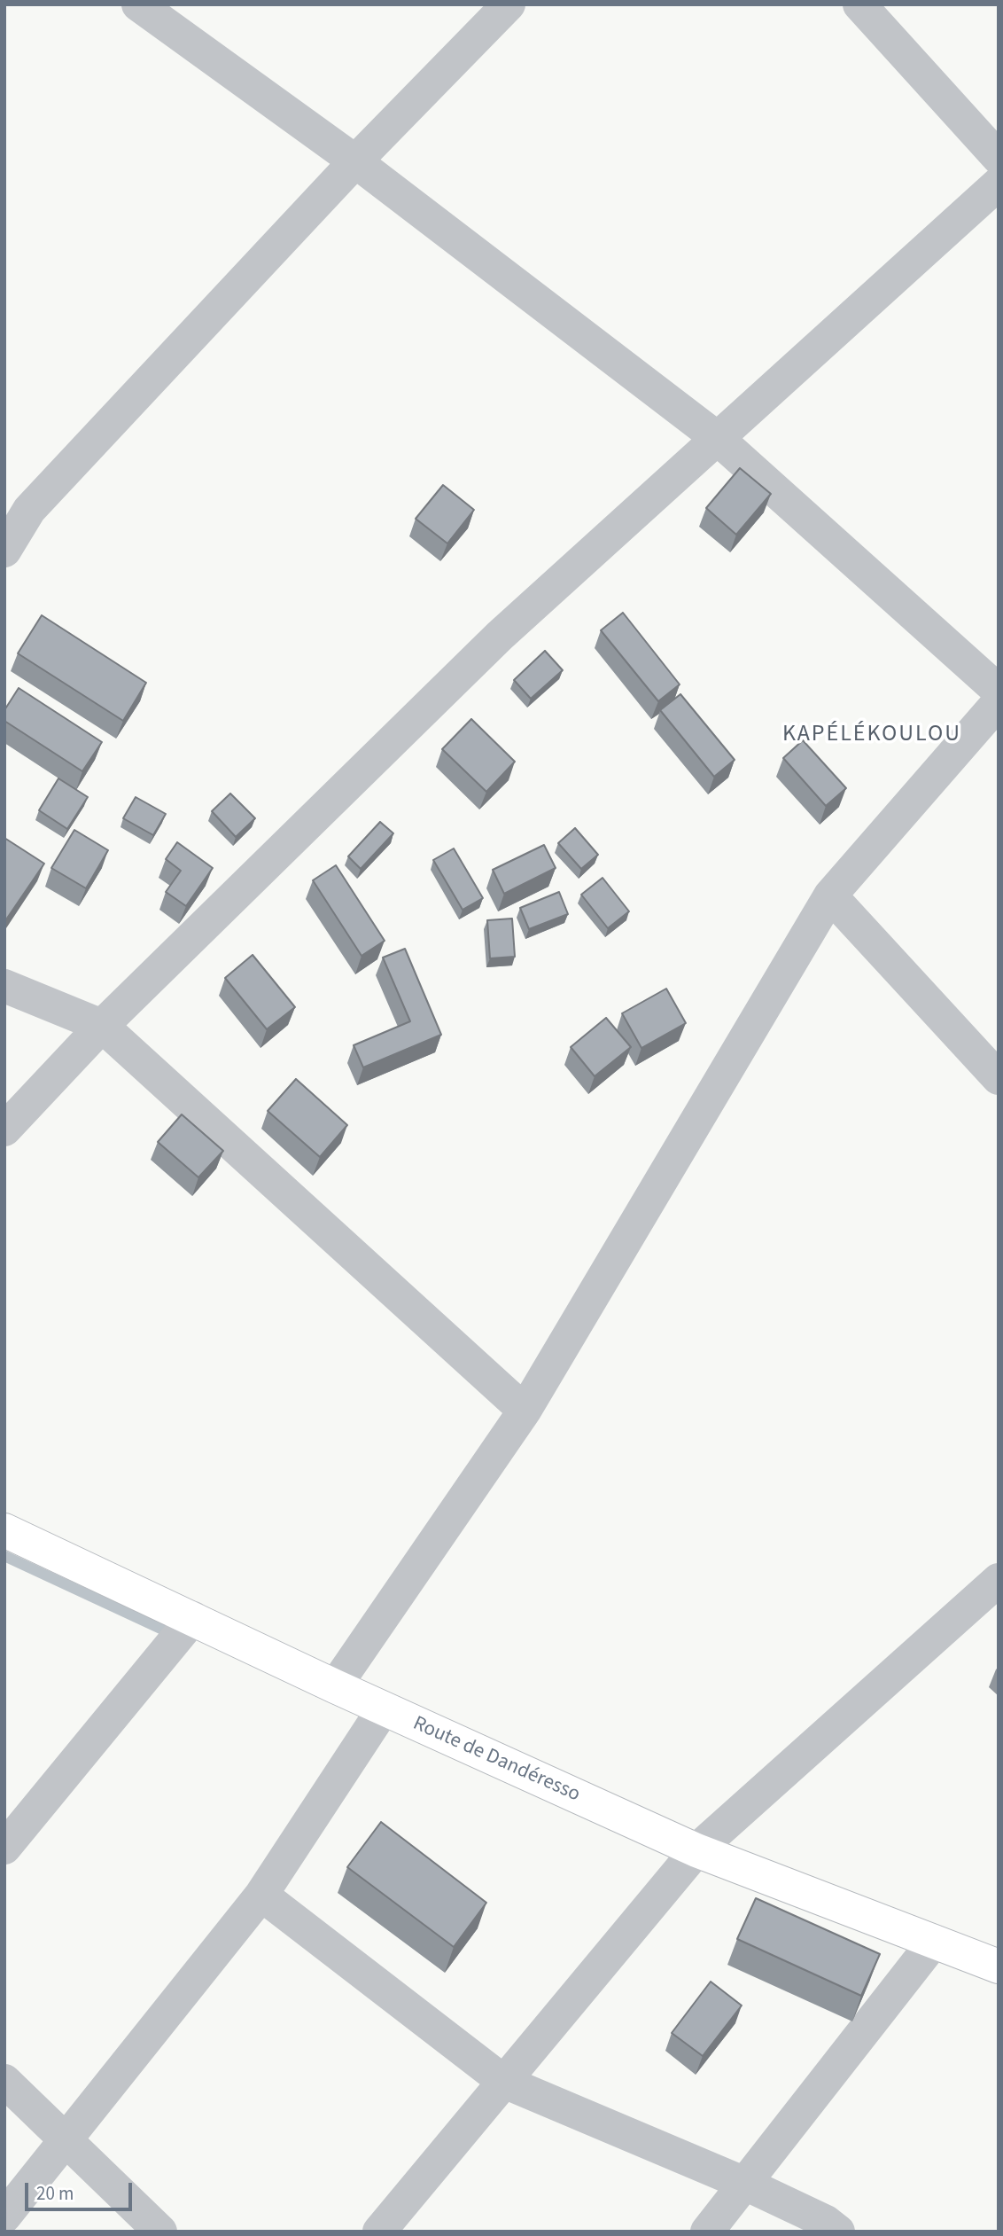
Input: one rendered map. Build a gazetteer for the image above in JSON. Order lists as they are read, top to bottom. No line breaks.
{"streets":{"street":["Route de Dandéresso"]},"districts":["KAPÉLÉKOULOU"],"scale_bar":"20 m"}
